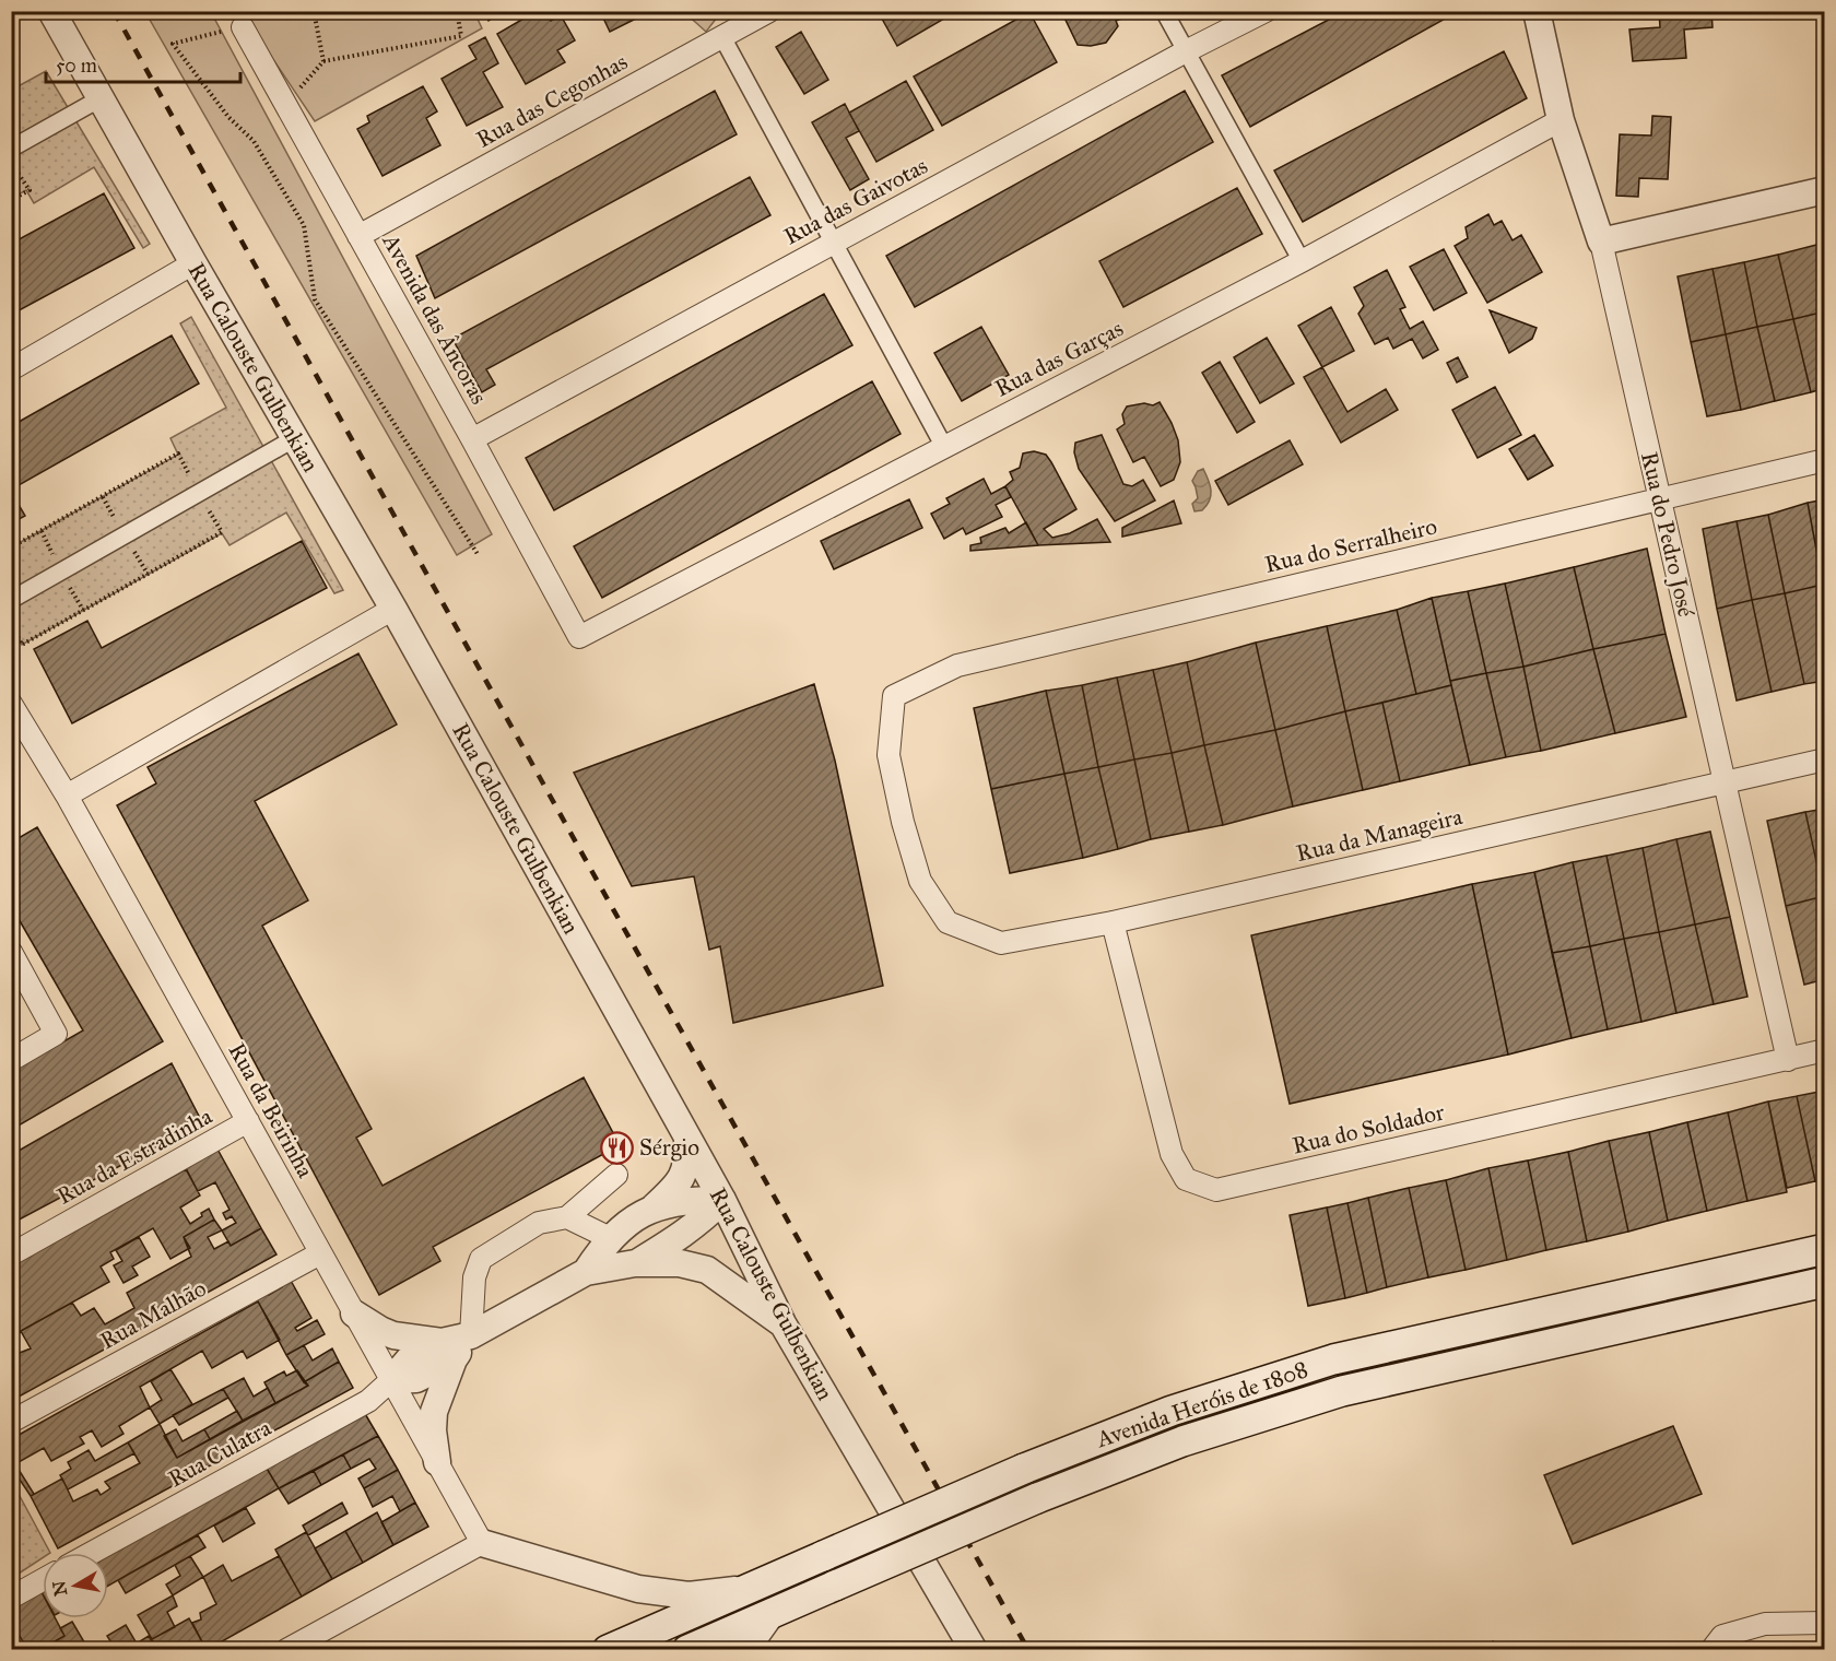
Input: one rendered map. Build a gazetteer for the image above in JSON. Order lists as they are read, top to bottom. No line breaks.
{"streets":{"main road":["Avenida Heróis de 1808"],"street":["Rua das Cegonhas","Rua das Gaivotas","Avenida das Âncoras","Rua das Garças","Rua Calouste Gulbenkian","Rua do Pedro José","Rua do Serralheiro","Rua da Manageira","Rua da Beirinha","Rua do Soldador","Rua da Estradinha","Rua Malhão","Rua Culatra"]},"crossings":[["Rua das Cegonhas","Avenida das Âncoras"],["Rua das Gaivotas","Avenida das Âncoras"],["Avenida das Âncoras","Rua das Garças"],["Rua das Garças","Rua do Pedro José"],["Rua do Pedro José","Rua do Serralheiro"],["Rua do Pedro José","Rua da Manageira"],["Rua do Pedro José","Rua do Soldador"],["Rua do Serralheiro","Rua da Manageira"],["Rua da Manageira","Rua do Soldador"],["Rua da Beirinha","Rua da Estradinha"],["Rua da Beirinha","Rua Malhão"],["Rua da Beirinha","Rua Culatra"]],"places":{"restaurant":["Sérgio"]},"scale_bar":"50 m","north":"left"}
